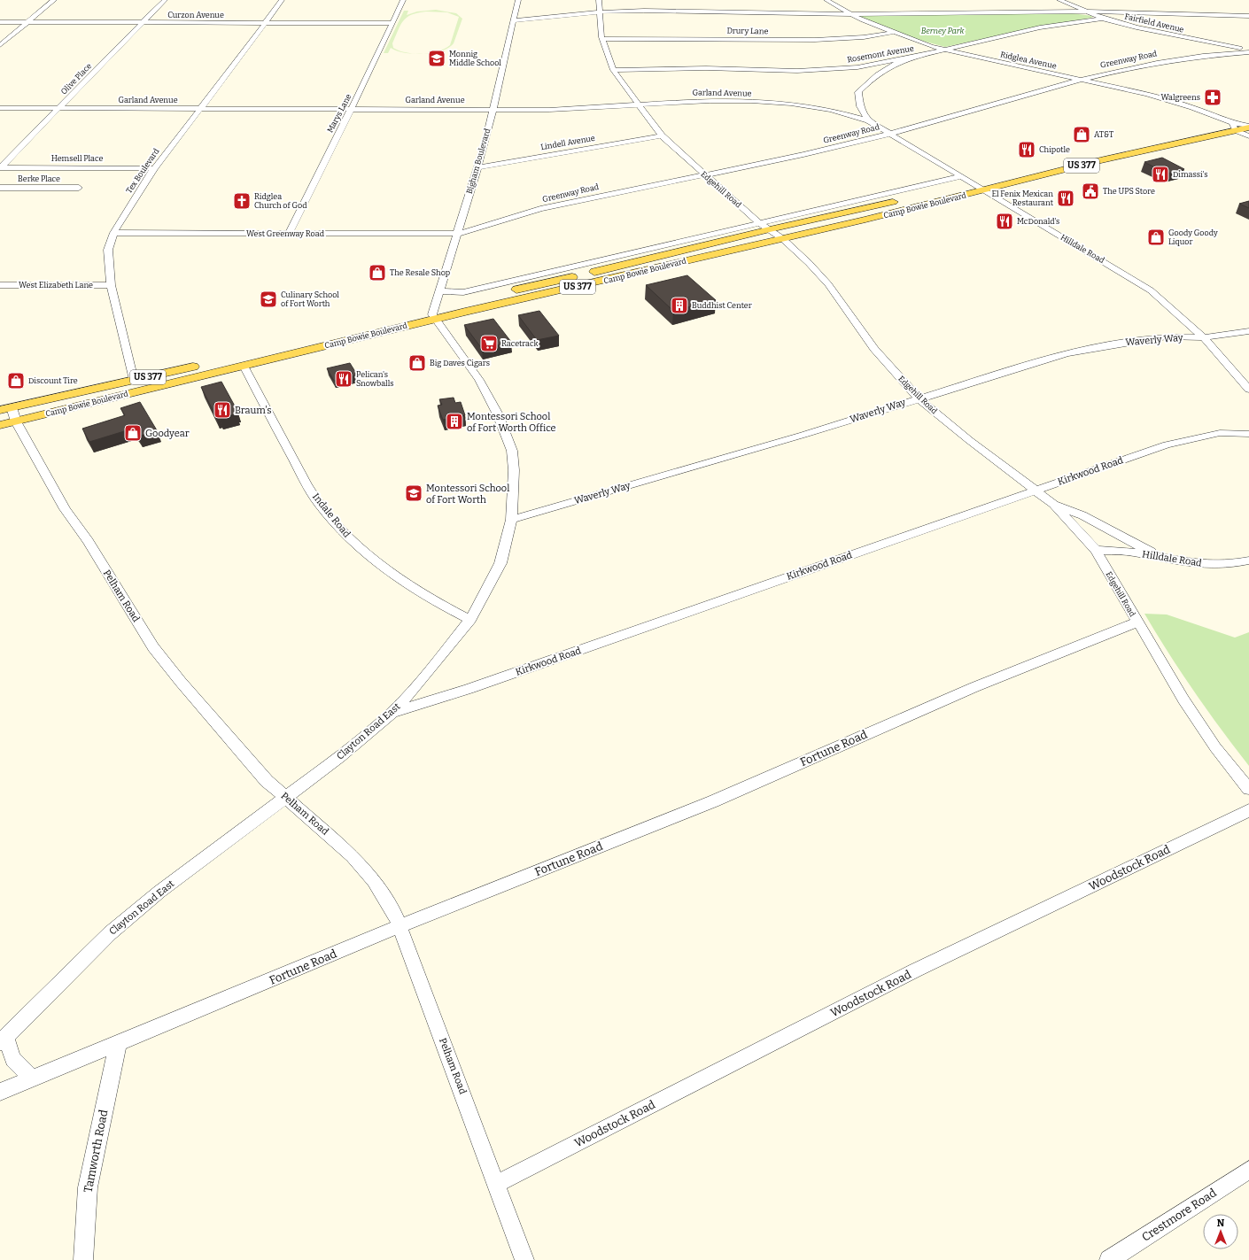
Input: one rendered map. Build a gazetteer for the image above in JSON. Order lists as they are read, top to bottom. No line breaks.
{"streets":{"main road":["US 377","Camp Bowie Boulevard"],"street":["Curzon Avenue","Fairfield Avenue","Drury Lane","Rosemont Avenue","Greenway Road","Ridglea Avenue","Olive Place","Garland Avenue","Marys Lane","Lindell Avenue","Hemsell Place","Bigham Boulevard","Tex Boulevard","Berke Place","Edgehill Road","West Greenway Road","Hilldale Road","West Elizabeth Lane","Waverly Way","Kirkwood Road","Indale Road","Pelham Road","Clayton Road East","Fortune Road","Woodstock Road","Tamworth Road","Crestmore Road"]},"crossings":[["Curzon Avenue","Olive Place"],["Curzon Avenue","Marys Lane"],["Curzon Avenue","Tex Boulevard"],["Fairfield Avenue","Rosemont Avenue"],["Drury Lane","Ridglea Avenue"],["Drury Lane","Edgehill Road"],["Rosemont Avenue","Ridglea Avenue"],["Rosemont Avenue","Edgehill Road"],["Rosemont Avenue","Hilldale Road"],["Greenway Road","Ridglea Avenue"],["Greenway Road","Bigham Boulevard"],["Greenway Road","Edgehill Road"],["Greenway Road","West Greenway Road"],["Greenway Road","Hilldale Road"],["Ridglea Avenue","Camp Bowie Boulevard"],["Olive Place","Garland Avenue"],["Olive Place","Hemsell Place"],["Garland Avenue","Marys Lane"],["Garland Avenue","Bigham Boulevard"],["Garland Avenue","Tex Boulevard"],["Garland Avenue","Edgehill Road"],["Garland Avenue","Hilldale Road"],["Marys Lane","West Greenway Road"],["Lindell Avenue","Bigham Boulevard"],["Lindell Avenue","Edgehill Road"],["Hemsell Place","Tex Boulevard"],["Bigham Boulevard","Camp Bowie Boulevard"],["Bigham Boulevard","West Greenway Road"],["Bigham Boulevard","Clayton Road East"],["Tex Boulevard","Camp Bowie Boulevard"],["Tex Boulevard","West Greenway Road"],["Tex Boulevard","West Elizabeth Lane"],["Edgehill Road","Camp Bowie Boulevard"],["Edgehill Road","Hilldale Road"],["Edgehill Road","Waverly Way"],["Edgehill Road","Kirkwood Road"],["Edgehill Road","Fortune Road"],["Camp Bowie Boulevard","Hilldale Road"],["Camp Bowie Boulevard","Indale Road"],["Camp Bowie Boulevard","Pelham Road"],["Camp Bowie Boulevard","Clayton Road East"],["Hilldale Road","Waverly Way"],["Waverly Way","Clayton Road East"],["Kirkwood Road","Clayton Road East"],["Indale Road","Clayton Road East"],["Pelham Road","Clayton Road East"],["Pelham Road","Fortune Road"],["Pelham Road","Woodstock Road"],["Fortune Road","Tamworth Road"]],"parks":["Berney Park"],"places":{"school or university":["Monnig Middle School","Culinary School of Fort Worth","Montessori School of Fort Worth"],"pharmacy":["Walgreens"],"shop":["AT&T","Goody Goody Liquor","The Resale Shop","Big Daves Cigars","Discount Tire","Goodyear"],"restaurant":["Chipotle","Dimassi's","El Fenix Mexican Restaurant","McDonald's","Pelican's Snowballs","Braum's"],"public building":["The UPS Store"],"church":["Ridglea Church of God"],"building":["Buddhist Center","Montessori School of Fort Worth Office"],"supermarket":["Racetrack"]},"north":"top"}
